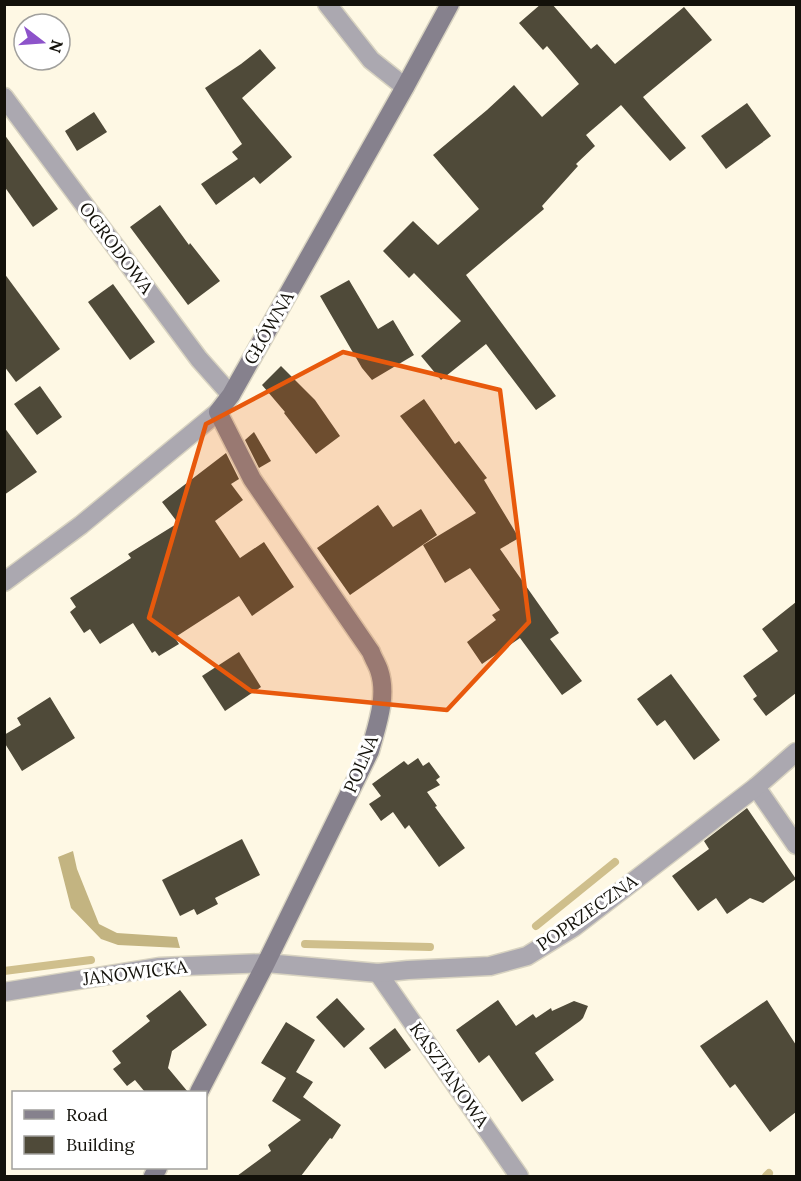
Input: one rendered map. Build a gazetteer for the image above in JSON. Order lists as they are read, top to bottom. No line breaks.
{"streets":{"street":["OGRODOWA","GŁÓWNA","POLNA","POPRZECZNA","JANOWICKA","KASZTANOWA"]},"crossings":[["OGRODOWA","GŁÓWNA"],["GŁÓWNA","POLNA"],["POLNA","POPRZECZNA"],["POLNA","JANOWICKA"],["POPRZECZNA","JANOWICKA"],["POPRZECZNA","KASZTANOWA"]],"legend":["Road","Building"],"north":"right"}
